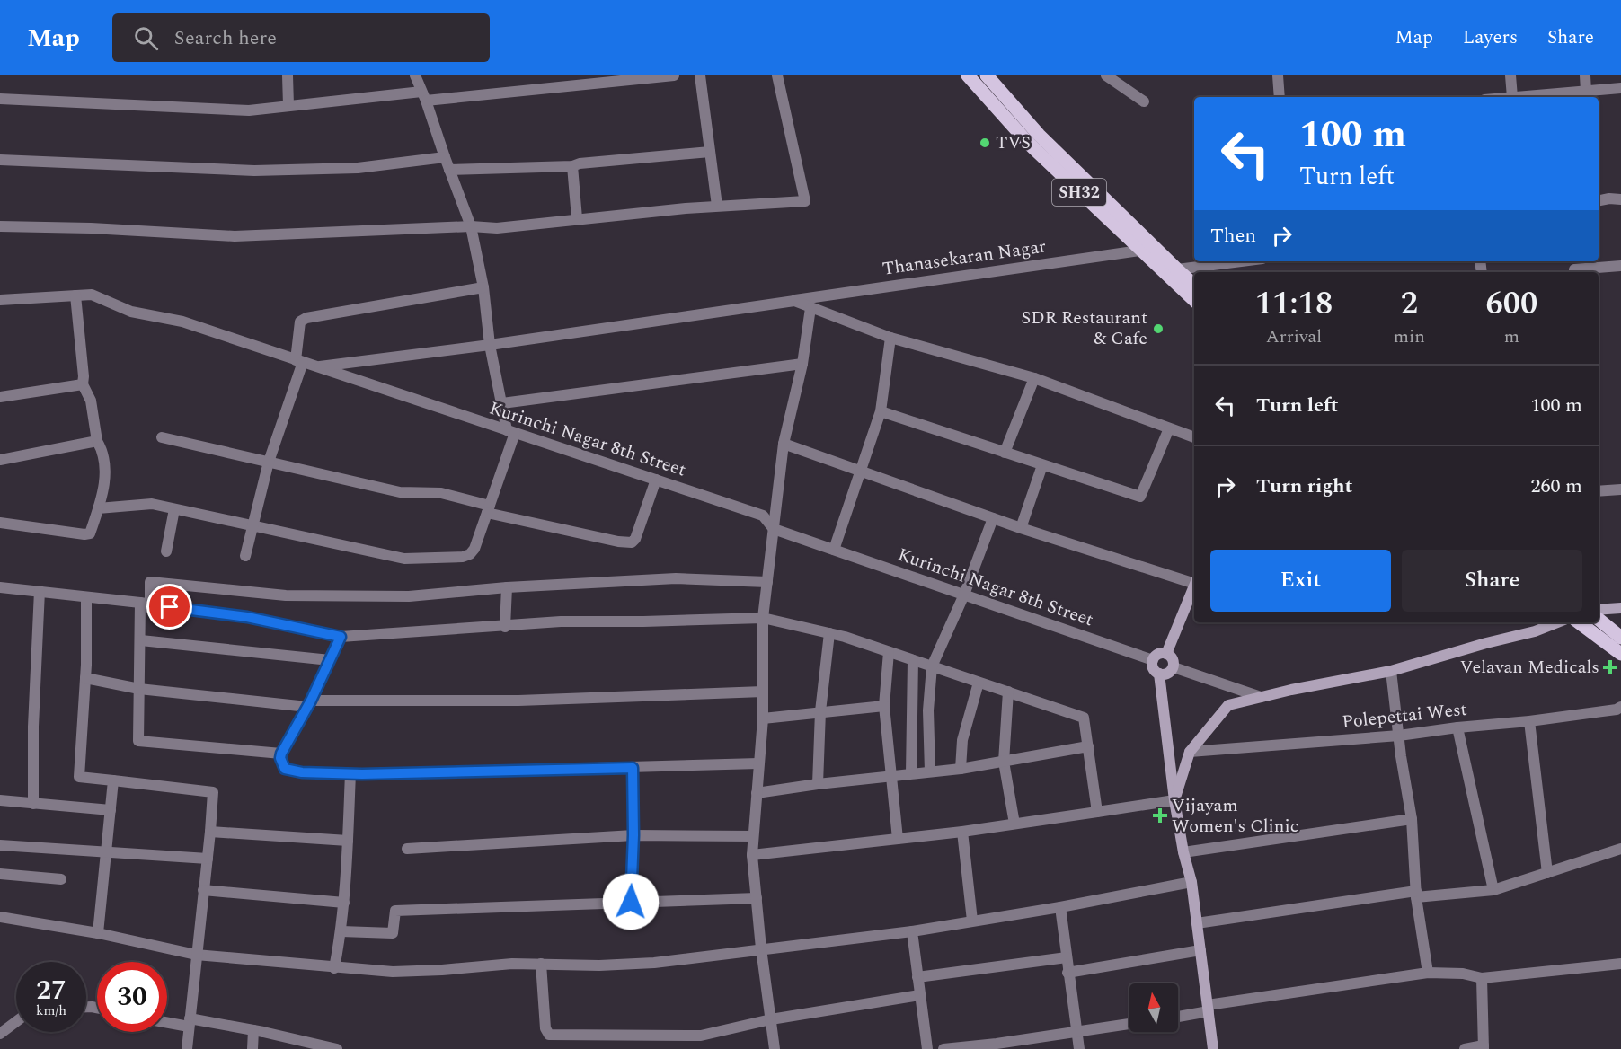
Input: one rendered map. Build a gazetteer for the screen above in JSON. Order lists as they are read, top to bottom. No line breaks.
{"streets":{"main road":["SH32"],"street":["Thanasekaran Nagar","Kurinchi Nagar 8th Street","Polepettai West"]},"crossings":[["SH32","Thanasekaran Nagar"],["Thanasekaran Nagar","Kurinchi Nagar 8th Street"]],"places":{"other":["TVS","SDR Restaurant & Cafe"],"health":["Velavan Medicals","Vijayam Women's Clinic"]},"north":"top","page":{"header":"Map","search":"Search here","nav":["Map","Layers","Share"],"turn":["100 m","Turn left"],"then":"Then","eta":["11:18","Arrival","2","min","600","m"],"list":[{"name":"Turn left","value":"100 m"},{"name":"Turn right","value":"260 m"}],"buttons":["Exit","Share"],"speed":"27 km/h","limit":"30"}}
